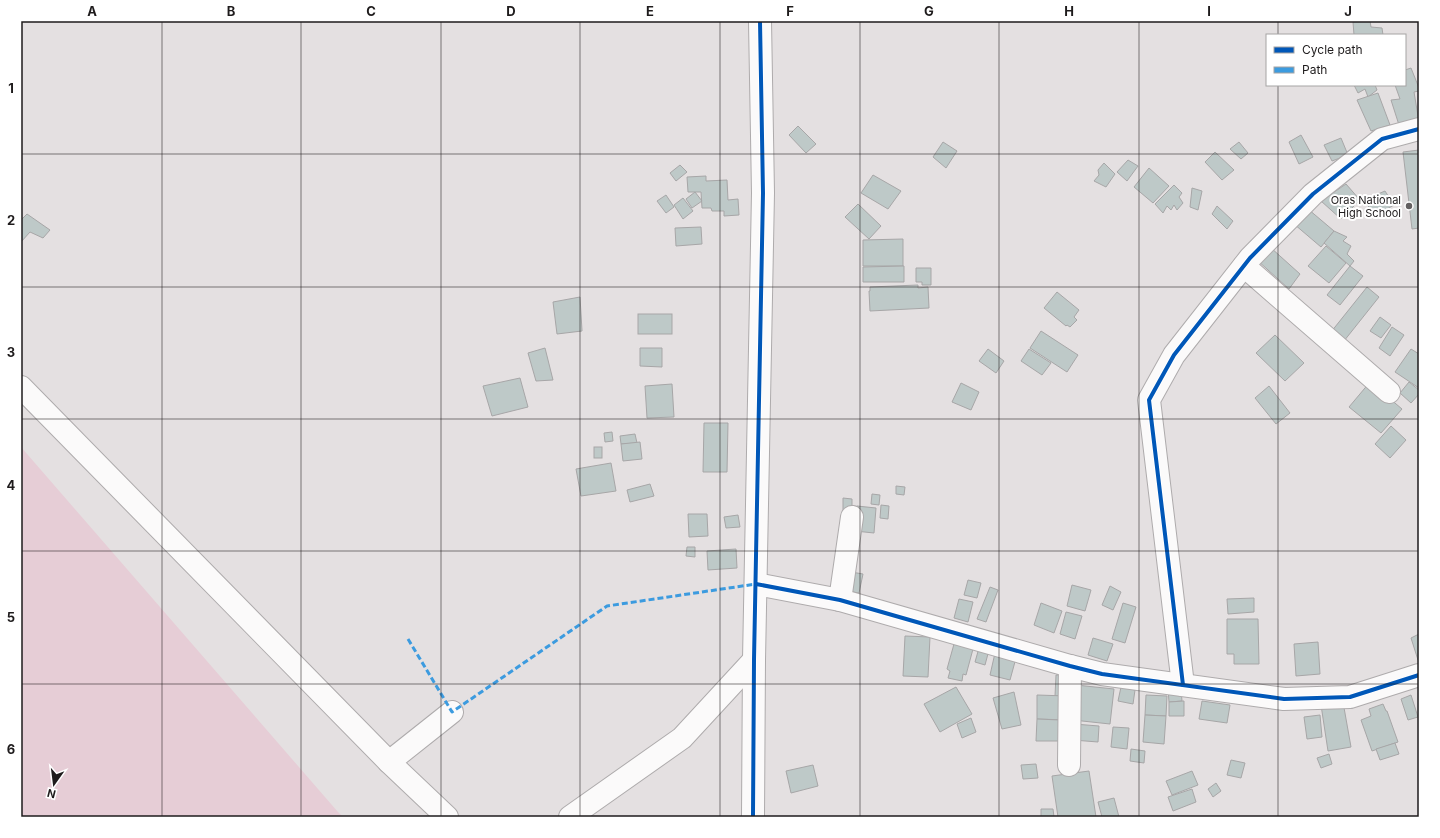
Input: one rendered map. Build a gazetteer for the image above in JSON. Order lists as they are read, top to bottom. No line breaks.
{"places":["Oras National High School"],"legend":["Cycle path","Path"],"north":"bottom","grid":{"columns":["A","B","C","D","E","F","G","H","I","J"],"rows":["1","2","3","4","5","6"]}}
